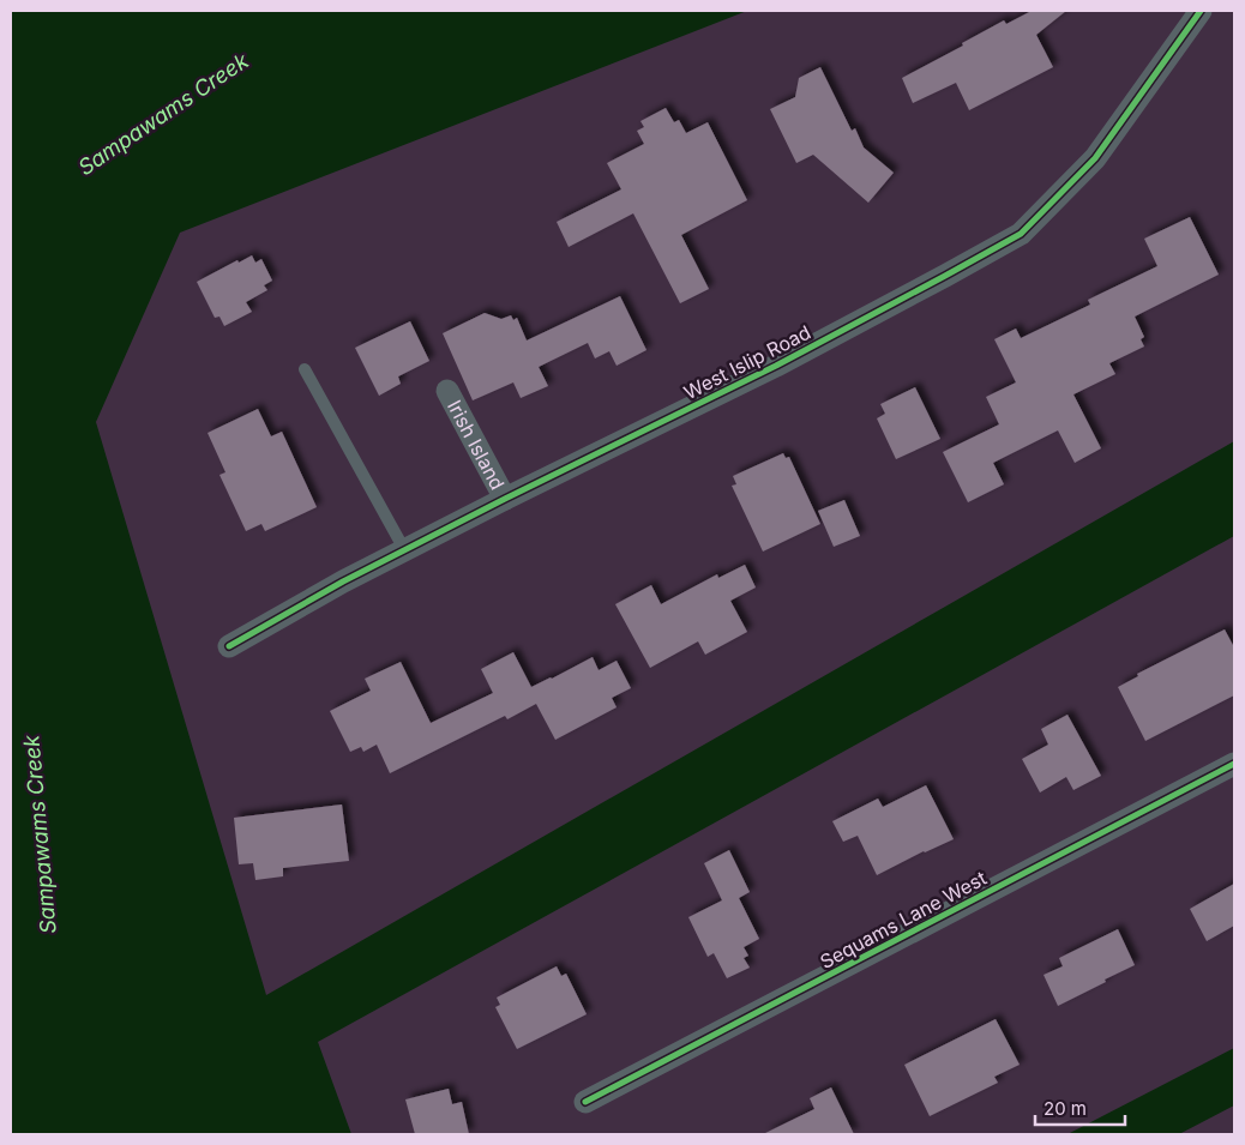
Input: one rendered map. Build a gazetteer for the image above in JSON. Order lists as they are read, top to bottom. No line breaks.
{"streets":{"street":["West Islip Road","Irish Island","Sequams Lane West"]},"crossings":[["West Islip Road","Irish Island"]],"water":["Sampawams Creek"],"scale_bar":"20 m"}
